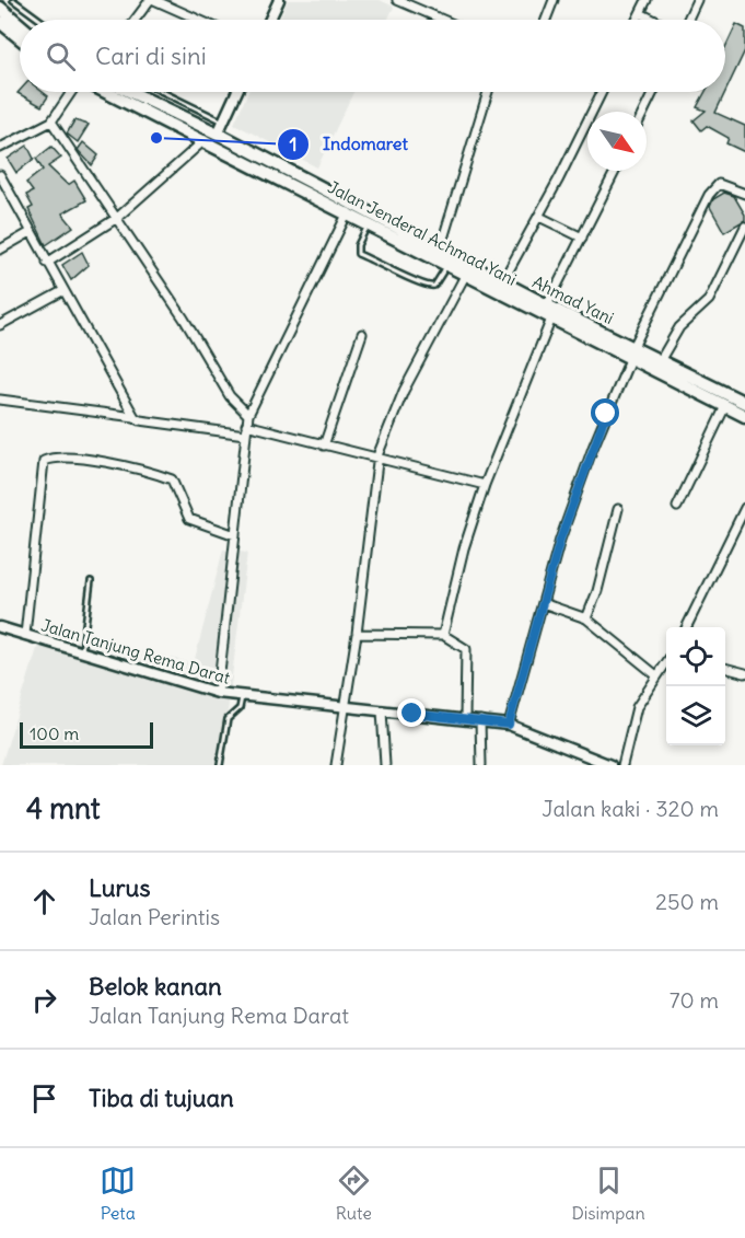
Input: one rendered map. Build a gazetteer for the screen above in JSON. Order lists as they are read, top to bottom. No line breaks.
{"streets":{"highway":["Jalan Jenderal Achmad Yani","Ahmad Yani"],"street":["Jalan Tanjung Rema Darat"]},"crossings":[["Jalan Jenderal Achmad Yani","Ahmad Yani"]],"places":["Indomaret"],"scale_bar":"100 m","north":"bottom right","page":{"search":"Cari di sini","scale":"100 m","heading":["4 mnt","Jalan kaki · 320 m"],"list":[["Lurus","Jalan Perintis","250 m"],["Belok kanan","Jalan Tanjung Rema Darat","70 m"],"Tiba di tujuan"],"nav":["Peta","Rute","Disimpan"]}}
